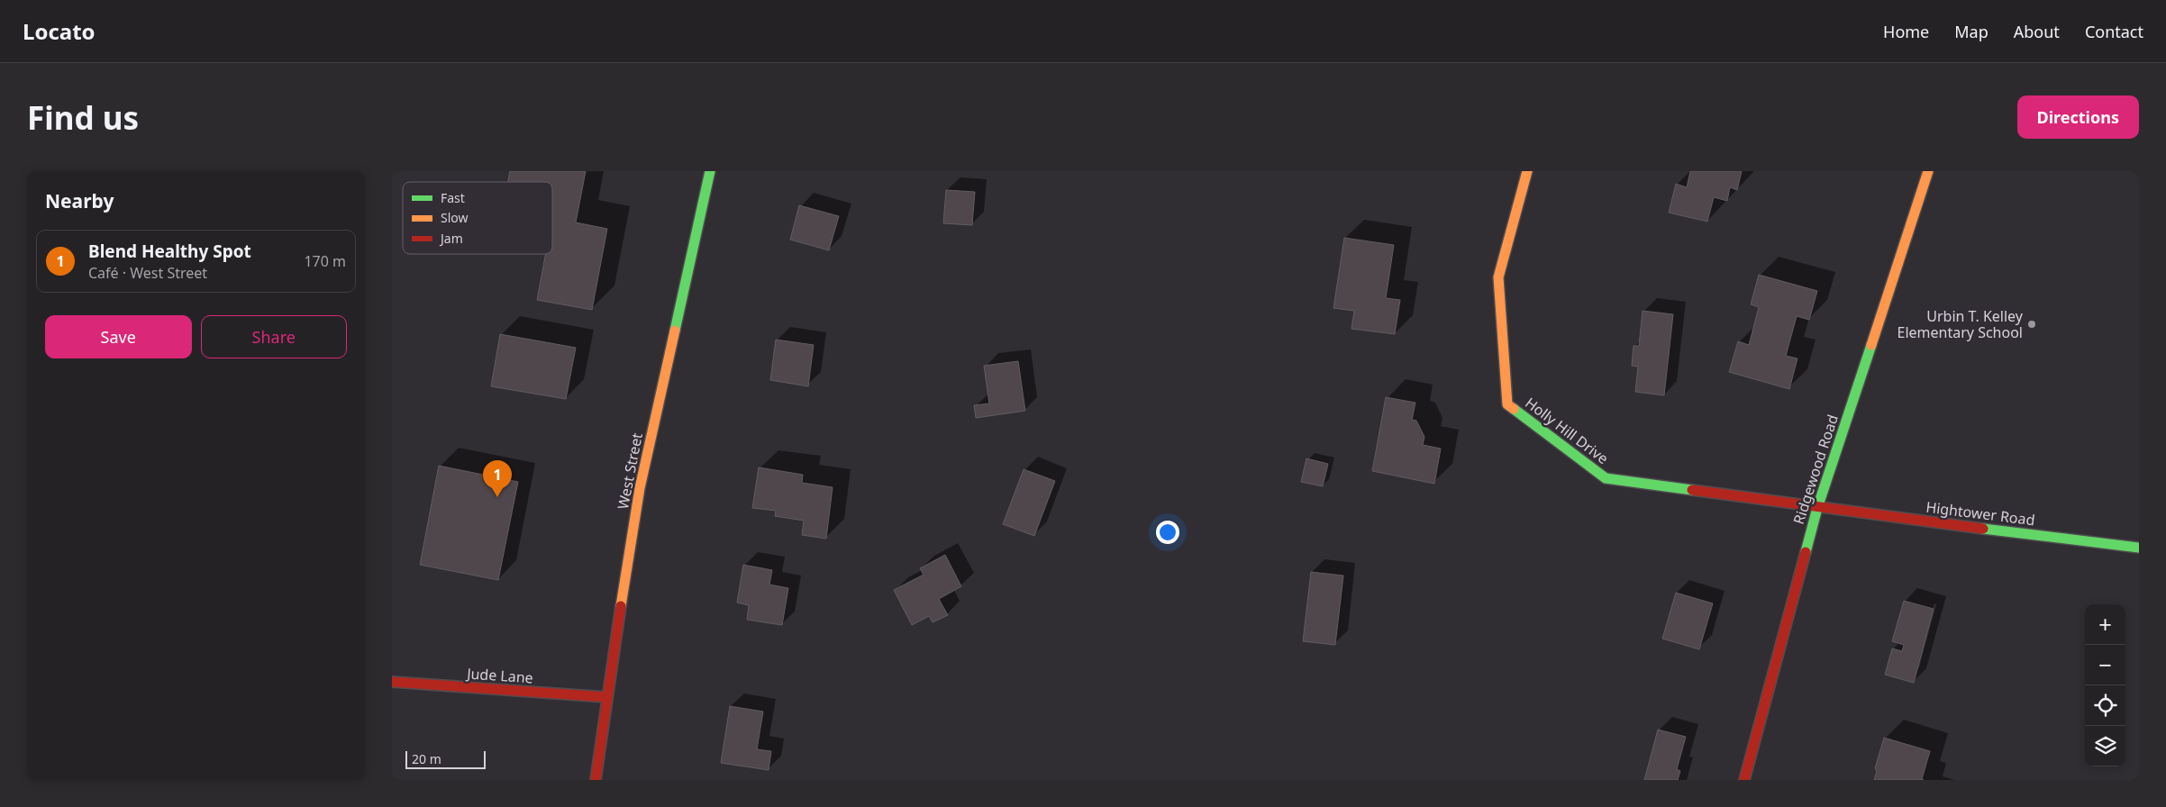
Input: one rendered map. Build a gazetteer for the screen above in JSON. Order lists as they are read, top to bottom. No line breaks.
{"streets":{"street":["Holly Hill Drive","Ridgewood Road","West Street","Hightower Road","Jude Lane"]},"crossings":[["Holly Hill Drive","Ridgewood Road"],["Holly Hill Drive","Hightower Road"],["Ridgewood Road","Hightower Road"],["West Street","Jude Lane"]],"places":["Urbin T. Kelley Elementary School"],"legend":["Fast","Slow","Jam"],"scale_bar":"20 m","page":{"header":"Locato","nav":["Home","Map","About","Contact"],"buttons":["Directions",["Save","Share"]],"title":"Find us","heading":"Nearby","list":[{"mark":"1","name":"Blend Healthy Spot","note":"Café · West Street","value":"170 m"}],"pins":"1","map_buttons":["+","−"],"scale":"20 m"}}
